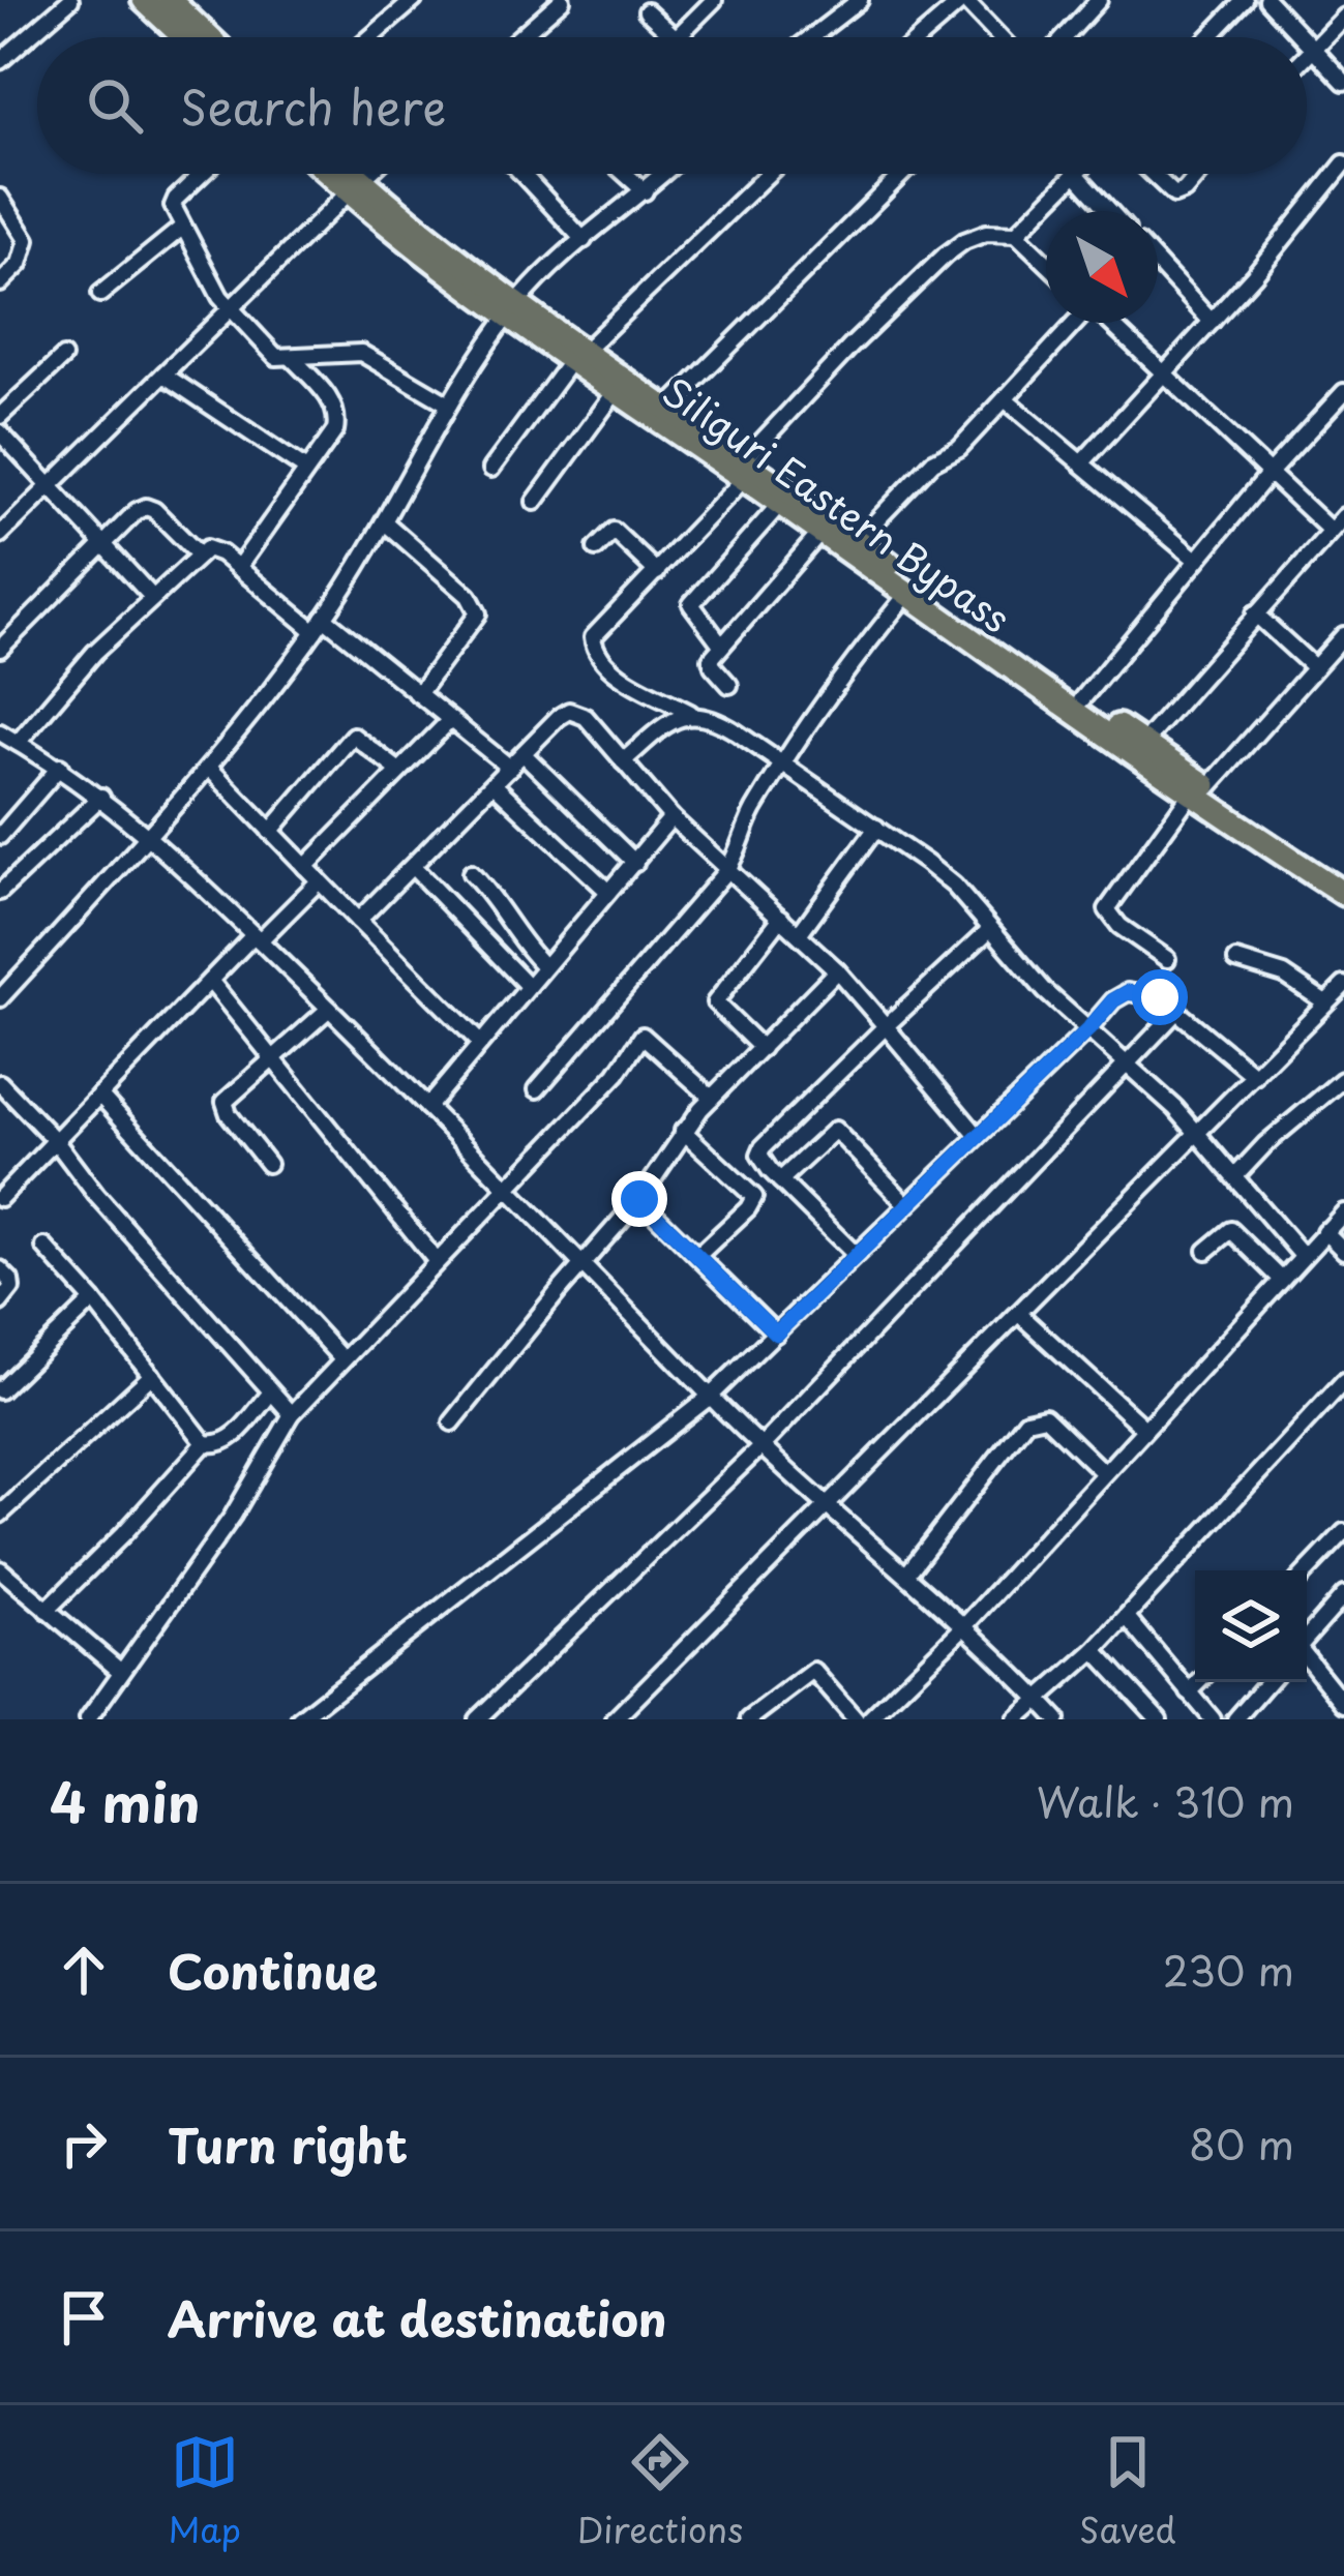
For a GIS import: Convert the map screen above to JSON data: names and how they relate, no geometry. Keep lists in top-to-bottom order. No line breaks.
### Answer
{"streets":{"main road":["Siliguri Eastern Bypass"]},"north":"bottom right","page":{"search":"Search here","heading":["4 min","Walk · 310 m"],"list":[["Continue","230 m"],["Turn right","80 m"],"Arrive at destination"],"nav":["Map","Directions","Saved"]}}
